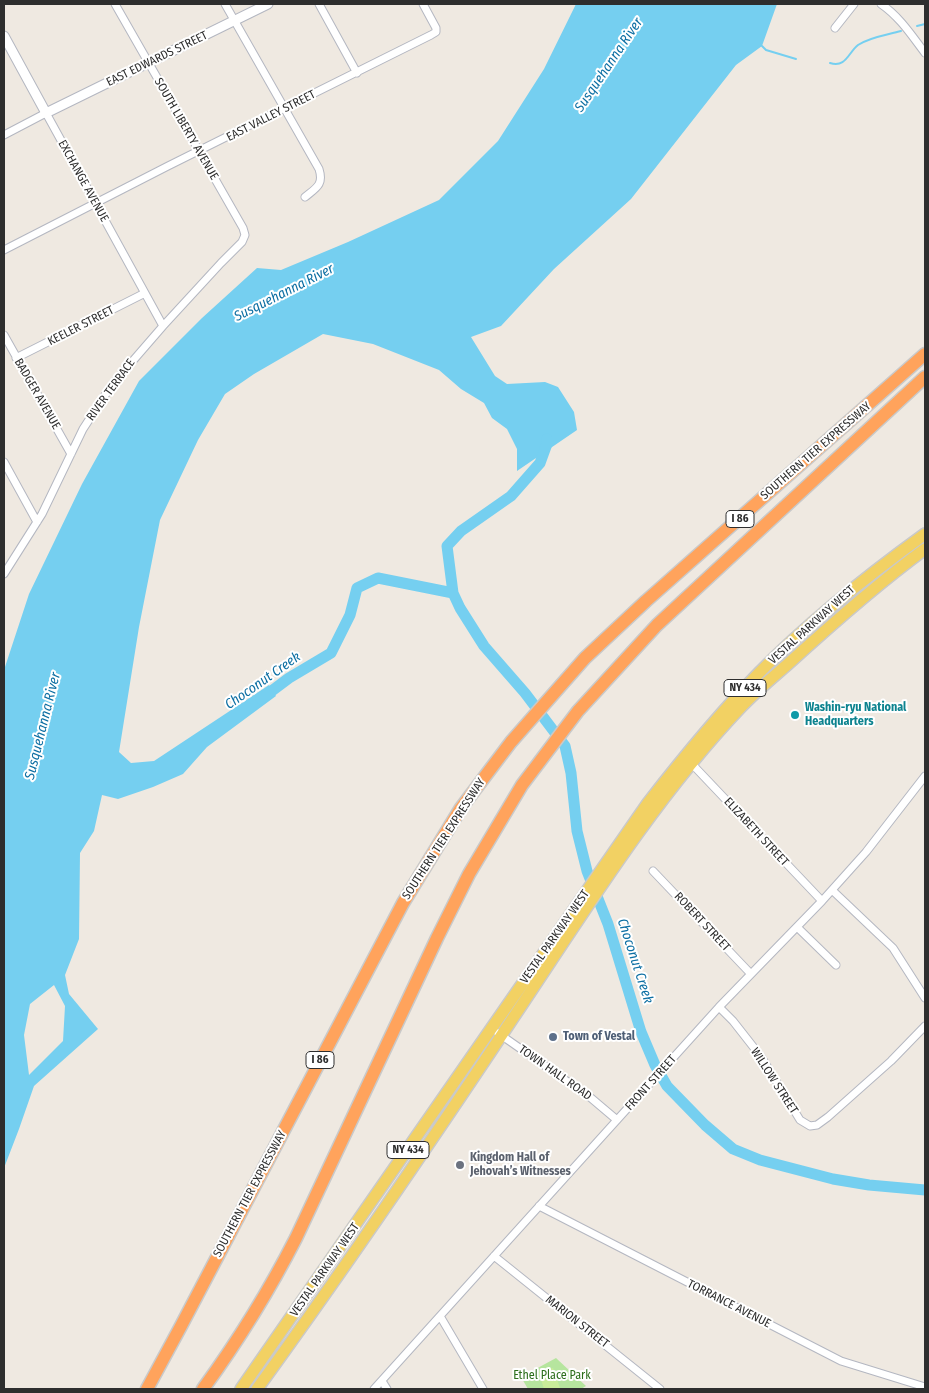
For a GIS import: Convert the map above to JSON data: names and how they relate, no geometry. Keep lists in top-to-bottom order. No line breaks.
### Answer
{"streets":{"highway":["SOUTHERN TIER EXPRESSWAY","I 86"],"main road":["VESTAL PARKWAY WEST","NY 434"],"street":["EAST EDWARDS STREET","EAST VALLEY STREET","SOUTH LIBERTY AVENUE","EXCHANGE AVENUE","KEELER STREET","RIVER TERRACE","BADGER AVENUE","ELIZABETH STREET","ROBERT STREET","TOWN HALL ROAD","WILLOW STREET","FRONT STREET","TORRANCE AVENUE","MARION STREET"]},"crossings":[["EAST EDWARDS STREET","SOUTH LIBERTY AVENUE"],["EAST EDWARDS STREET","EXCHANGE AVENUE"],["EAST VALLEY STREET","SOUTH LIBERTY AVENUE"],["EAST VALLEY STREET","EXCHANGE AVENUE"],["SOUTH LIBERTY AVENUE","RIVER TERRACE"],["EXCHANGE AVENUE","KEELER STREET"],["EXCHANGE AVENUE","RIVER TERRACE"],["KEELER STREET","BADGER AVENUE"],["RIVER TERRACE","BADGER AVENUE"],["VESTAL PARKWAY WEST","ELIZABETH STREET"],["VESTAL PARKWAY WEST","TOWN HALL ROAD"],["ELIZABETH STREET","FRONT STREET"],["ROBERT STREET","FRONT STREET"],["TOWN HALL ROAD","FRONT STREET"],["WILLOW STREET","FRONT STREET"],["FRONT STREET","TORRANCE AVENUE"],["FRONT STREET","MARION STREET"]],"water":["Susquehanna River","Choconut Creek"],"parks":["Ethel Place Park"],"places":["Washin-ryu National Headquarters","Town of Vestal","Kingdom Hall of Jehovah’s Witnesses"]}
